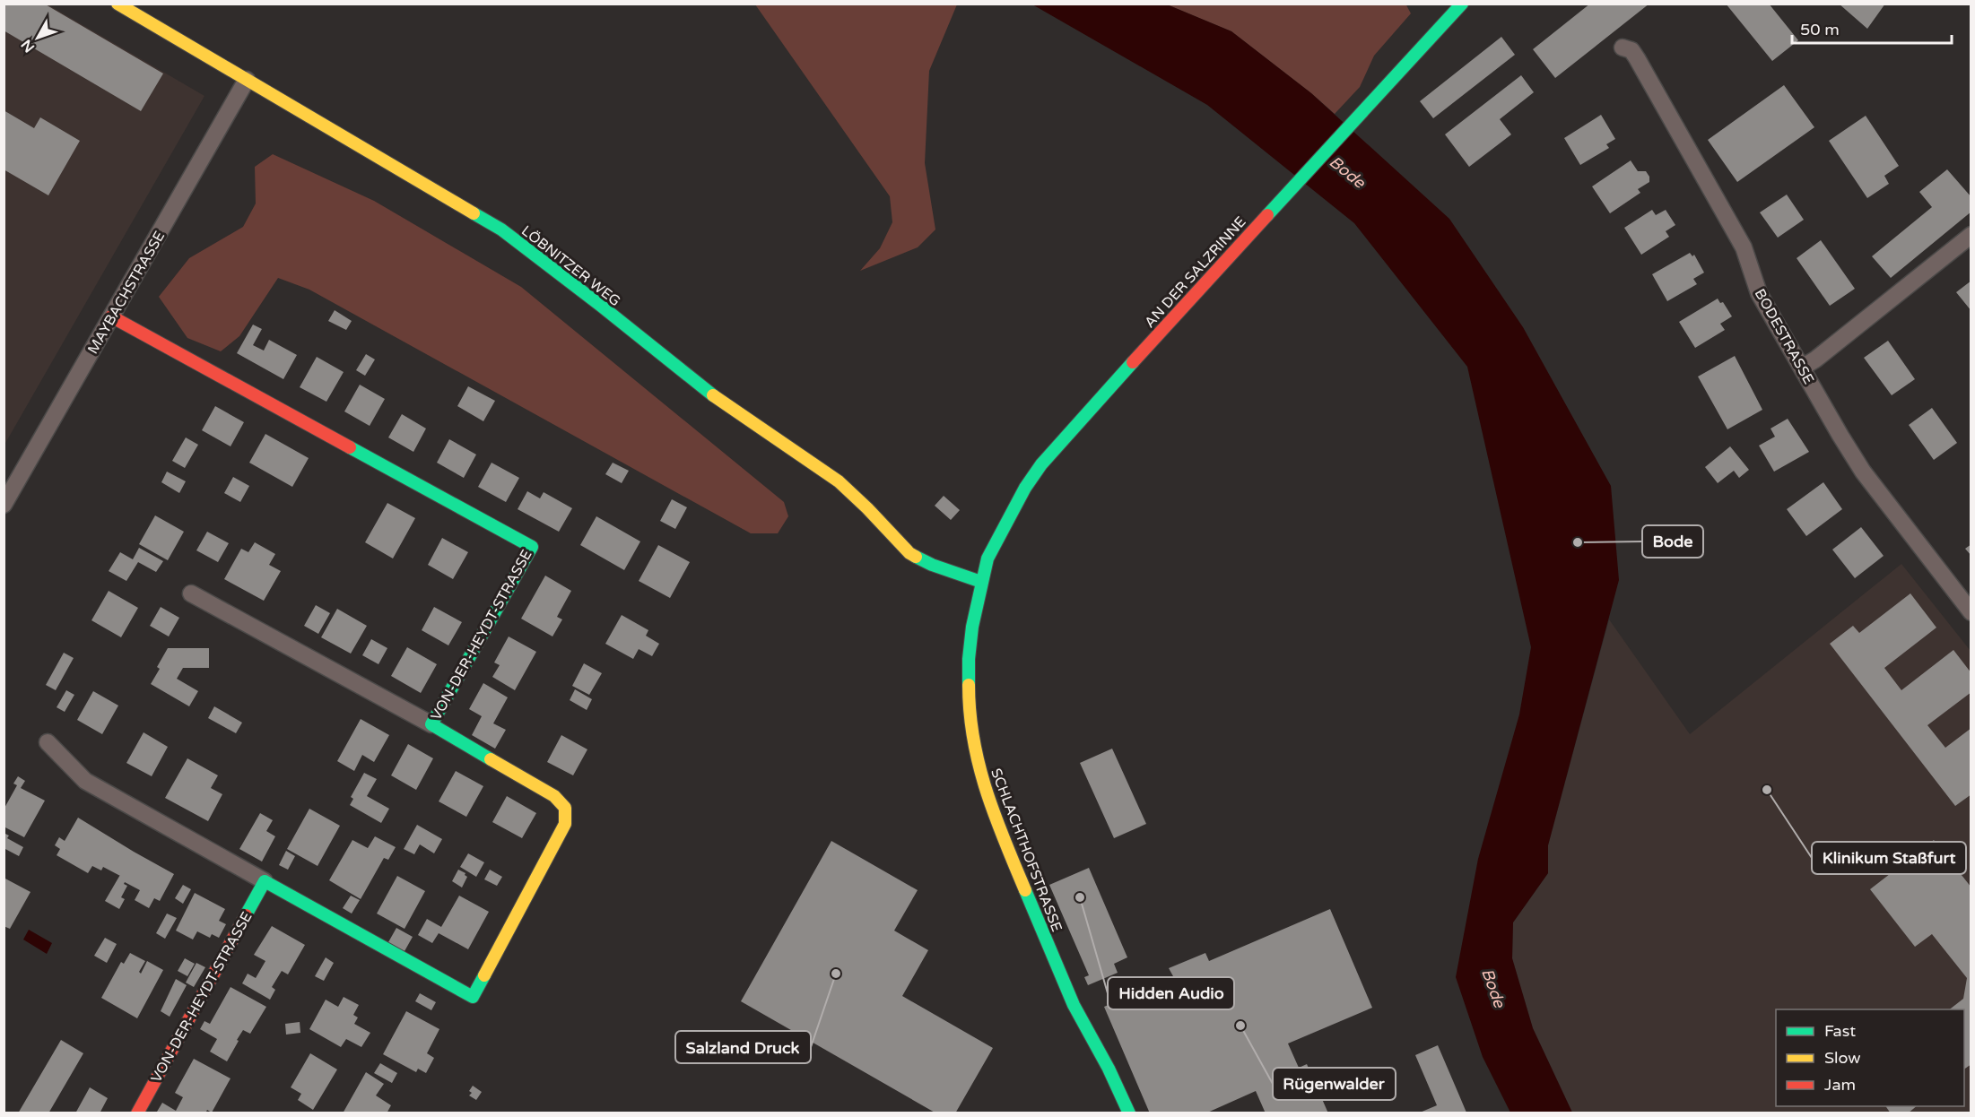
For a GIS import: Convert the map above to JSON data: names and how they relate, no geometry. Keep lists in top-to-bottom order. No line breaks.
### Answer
{"streets":{"street":["LÖBNITZER WEG","AN DER SALZRINNE","MAYBACHSTRASSE","BODESTRASSE","VON-DER-HEYDT-STRASSE","SCHLACHTHOFSTRASSE"]},"crossings":[["LÖBNITZER WEG","AN DER SALZRINNE"],["LÖBNITZER WEG","MAYBACHSTRASSE"],["LÖBNITZER WEG","SCHLACHTHOFSTRASSE"],["AN DER SALZRINNE","SCHLACHTHOFSTRASSE"],["MAYBACHSTRASSE","VON-DER-HEYDT-STRASSE"]],"water":["Bode"],"places":["Bode","Klinikum Staßfurt","Hidden Audio","Salzland Druck","Rügenwalder"],"legend":["Fast","Slow","Jam"],"scale_bar":"50 m","north":"bottom left"}
